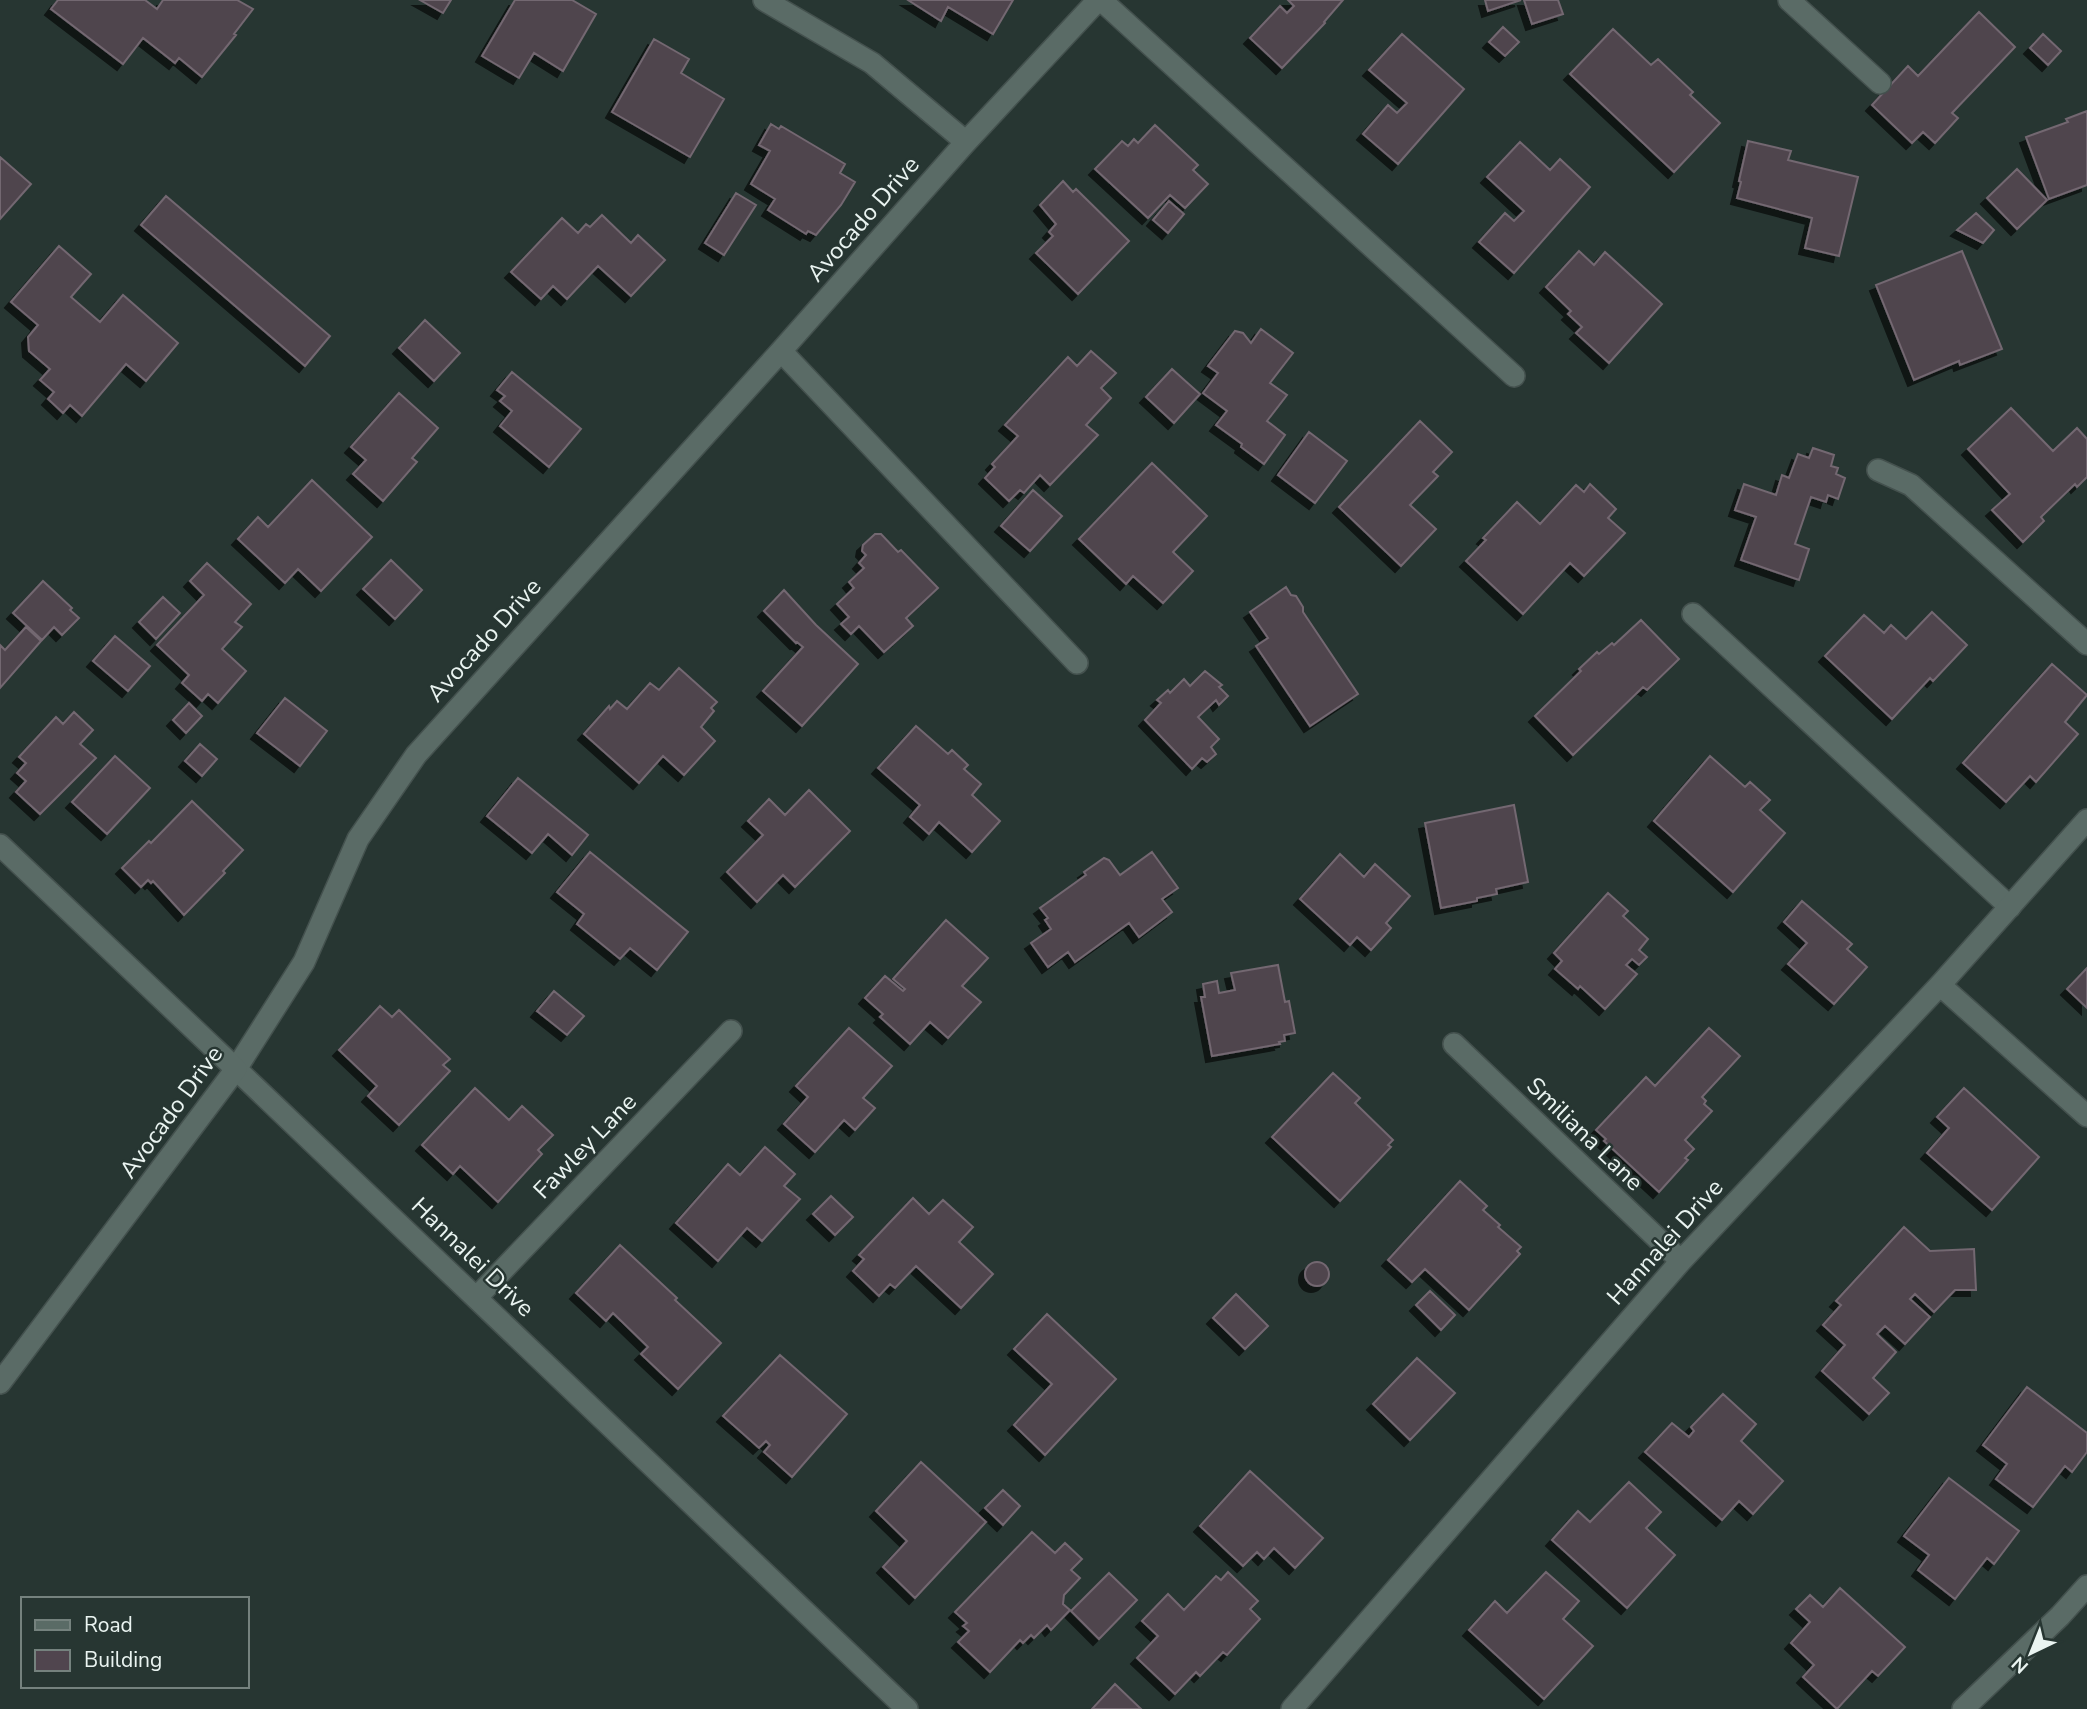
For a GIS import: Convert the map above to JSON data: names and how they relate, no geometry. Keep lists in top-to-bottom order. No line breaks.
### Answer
{"streets":{"street":["Avocado Drive","Smiliana Lane","Fawley Lane","Hannalei Drive"]},"crossings":[["Avocado Drive","Hannalei Drive"],["Smiliana Lane","Hannalei Drive"],["Fawley Lane","Hannalei Drive"]],"legend":["Road","Building"],"north":"bottom left"}
